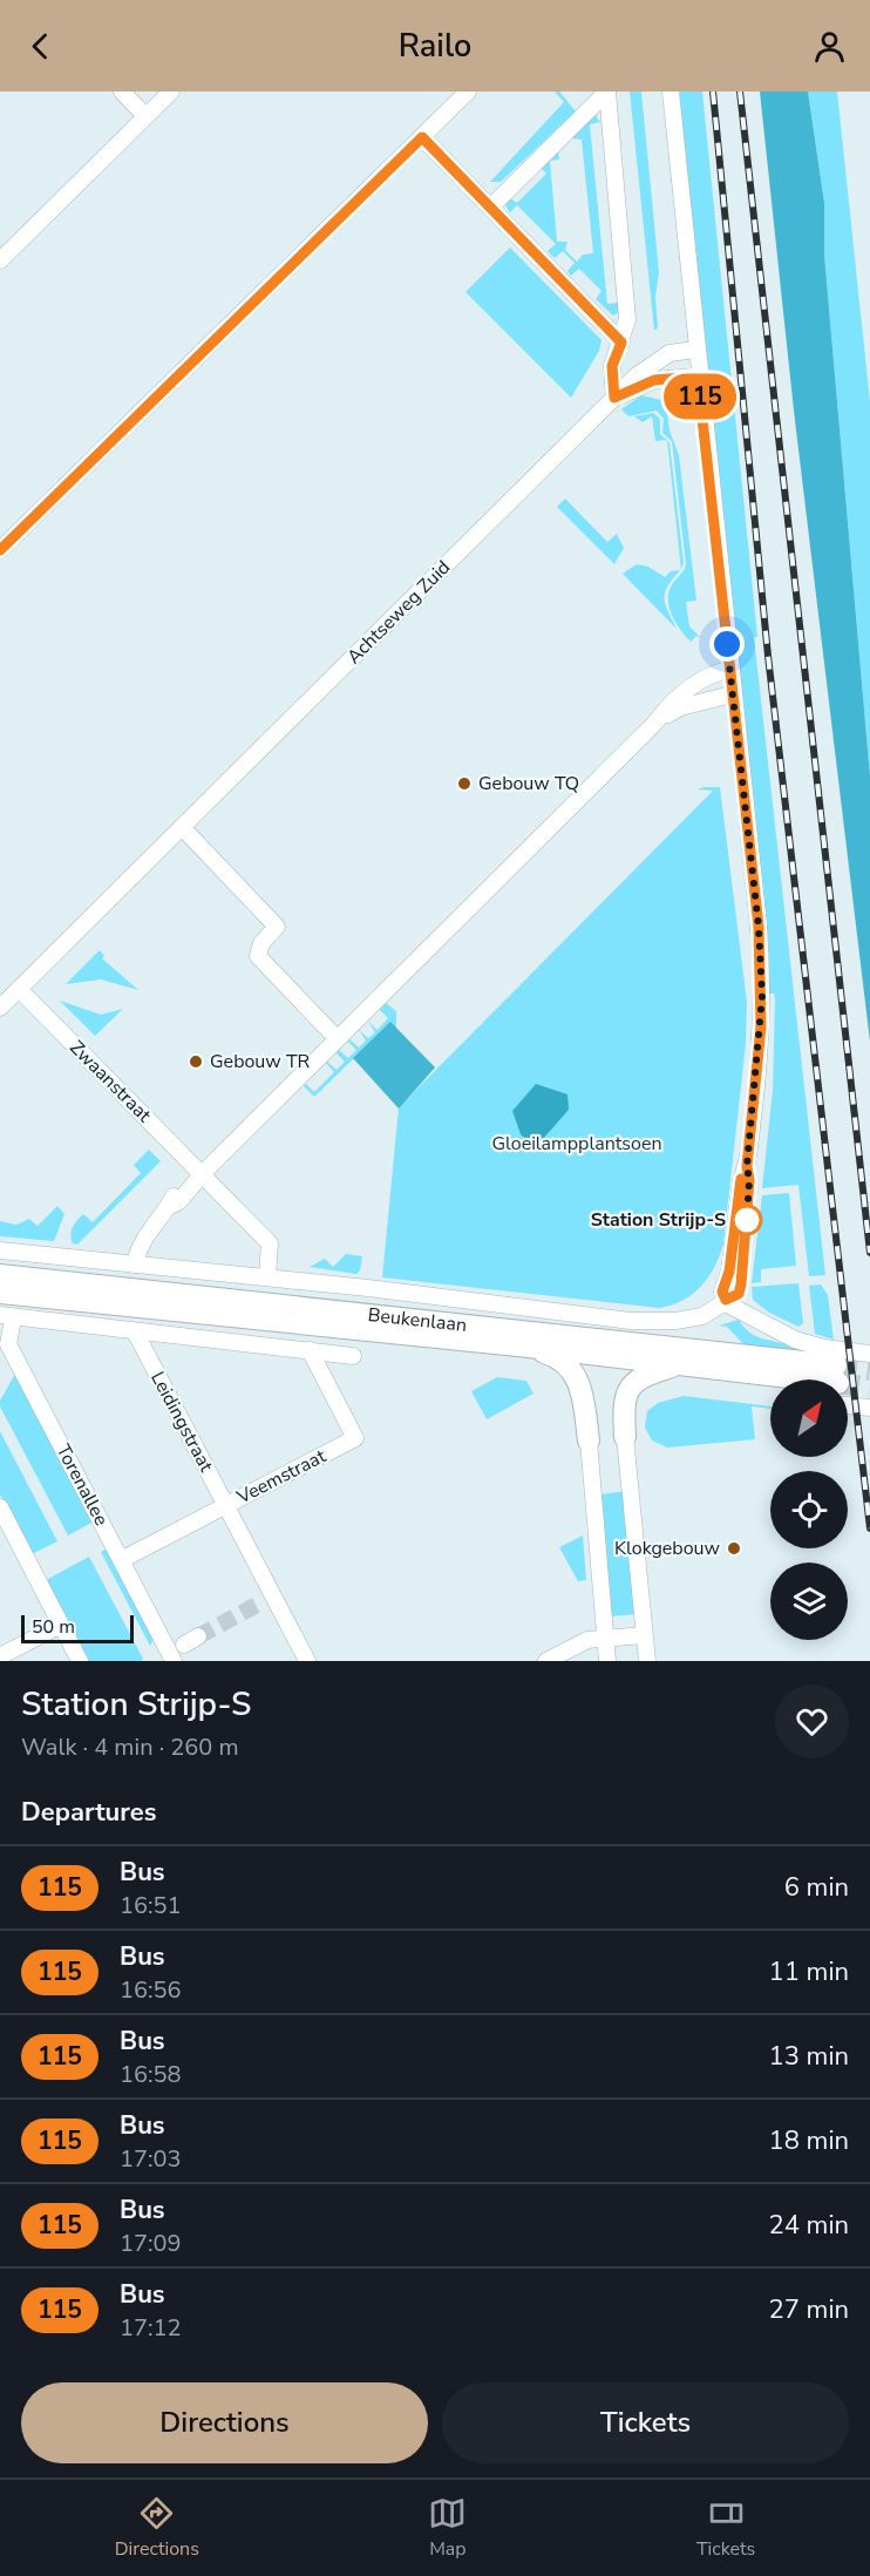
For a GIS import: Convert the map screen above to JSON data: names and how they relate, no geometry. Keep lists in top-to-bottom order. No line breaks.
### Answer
{"streets":{"main road":["Beukenlaan"],"street":["Achtseweg Zuid","Zwaanstraat","Leidingstraat","Veemstraat","Torenallee"]},"crossings":[["Achtseweg Zuid","Zwaanstraat"],["Leidingstraat","Veemstraat"],["Veemstraat","Torenallee"]],"parks":["Gloeilampplantsoen"],"places":["Gebouw TQ","Gebouw TR","Station Strijp-S","Klokgebouw"],"lines":["bus line 115"],"scale_bar":"50 m","north":"top right","page":{"header":"Railo","on_map":"115","scale":"50 m","heading":[["Station Strijp-S","Walk · 4 min · 260 m"],"Departures"],"list":[{"mark":"115","name":"Bus","note":"16:51","value":"6 min"},{"mark":"115","name":"Bus","note":"16:56","value":"11 min"},{"mark":"115","name":"Bus","note":"16:58","value":"13 min"},{"mark":"115","name":"Bus","note":"17:03","value":"18 min"},{"mark":"115","name":"Bus","note":"17:09","value":"24 min"},{"mark":"115","name":"Bus","note":"17:12","value":"27 min"}],"buttons":["Directions","Tickets"],"tabs":["Directions","Map","Tickets"]}}
